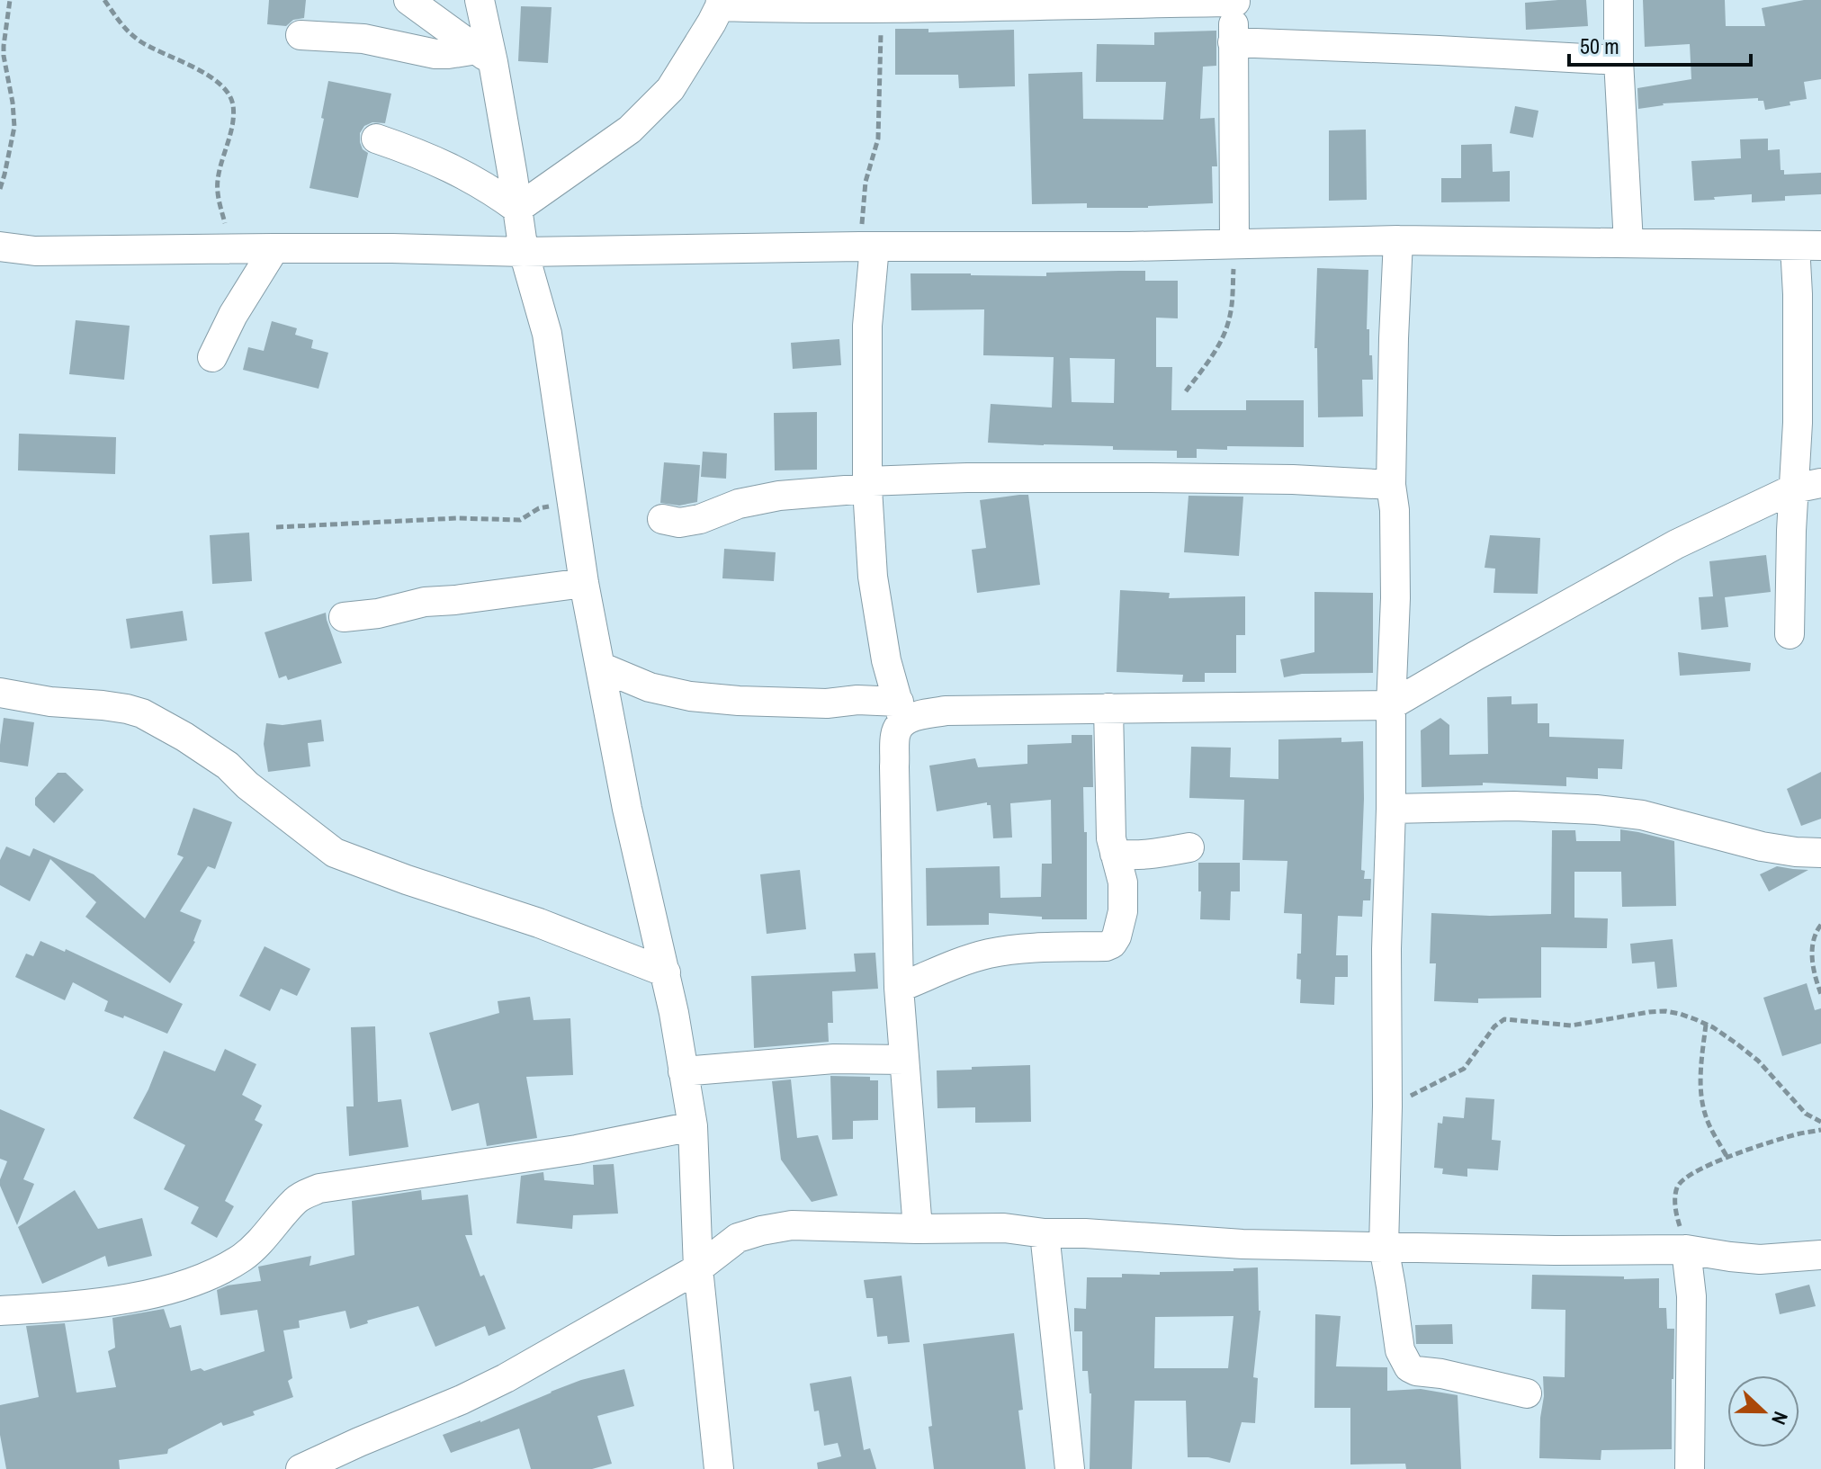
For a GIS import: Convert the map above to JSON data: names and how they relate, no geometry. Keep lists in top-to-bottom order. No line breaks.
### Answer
{"scale_bar":"50 m","north":"right"}
